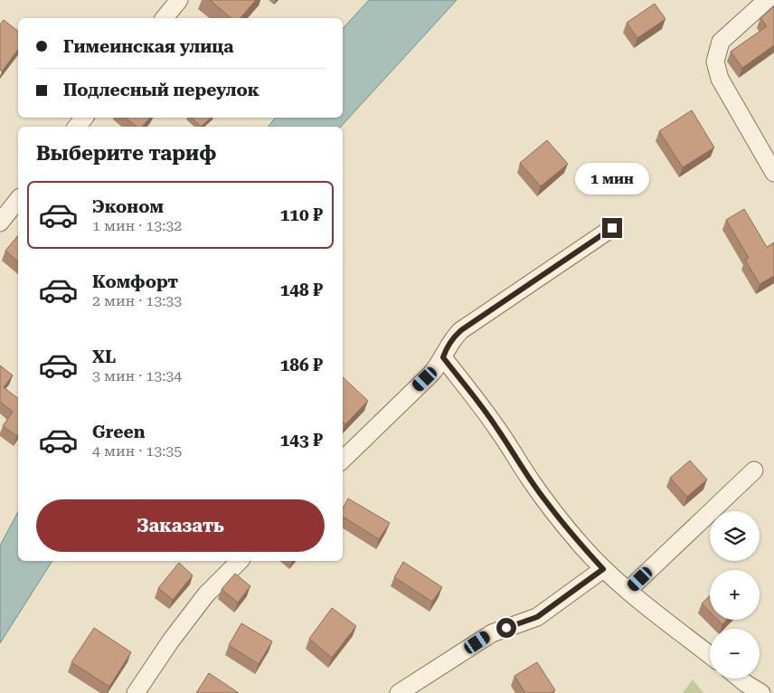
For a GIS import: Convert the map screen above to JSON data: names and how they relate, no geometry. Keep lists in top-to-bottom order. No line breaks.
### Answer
{"page":{"banner":["Гимеинская улица","Подлесный переулок"],"heading":"Выберите тариф","bubble":"1 мин","list":[{"name":"Эконом","note":"1 мин · 13:32","value":"110 ₽"},{"name":"Комфорт","note":"2 мин · 13:33","value":"148 ₽"},{"name":"XL","note":"3 мин · 13:34","value":"186 ₽"},{"name":"Green","note":"4 мин · 13:35","value":"143 ₽"}],"buttons":"Заказать","map_buttons":["+","−"]}}
